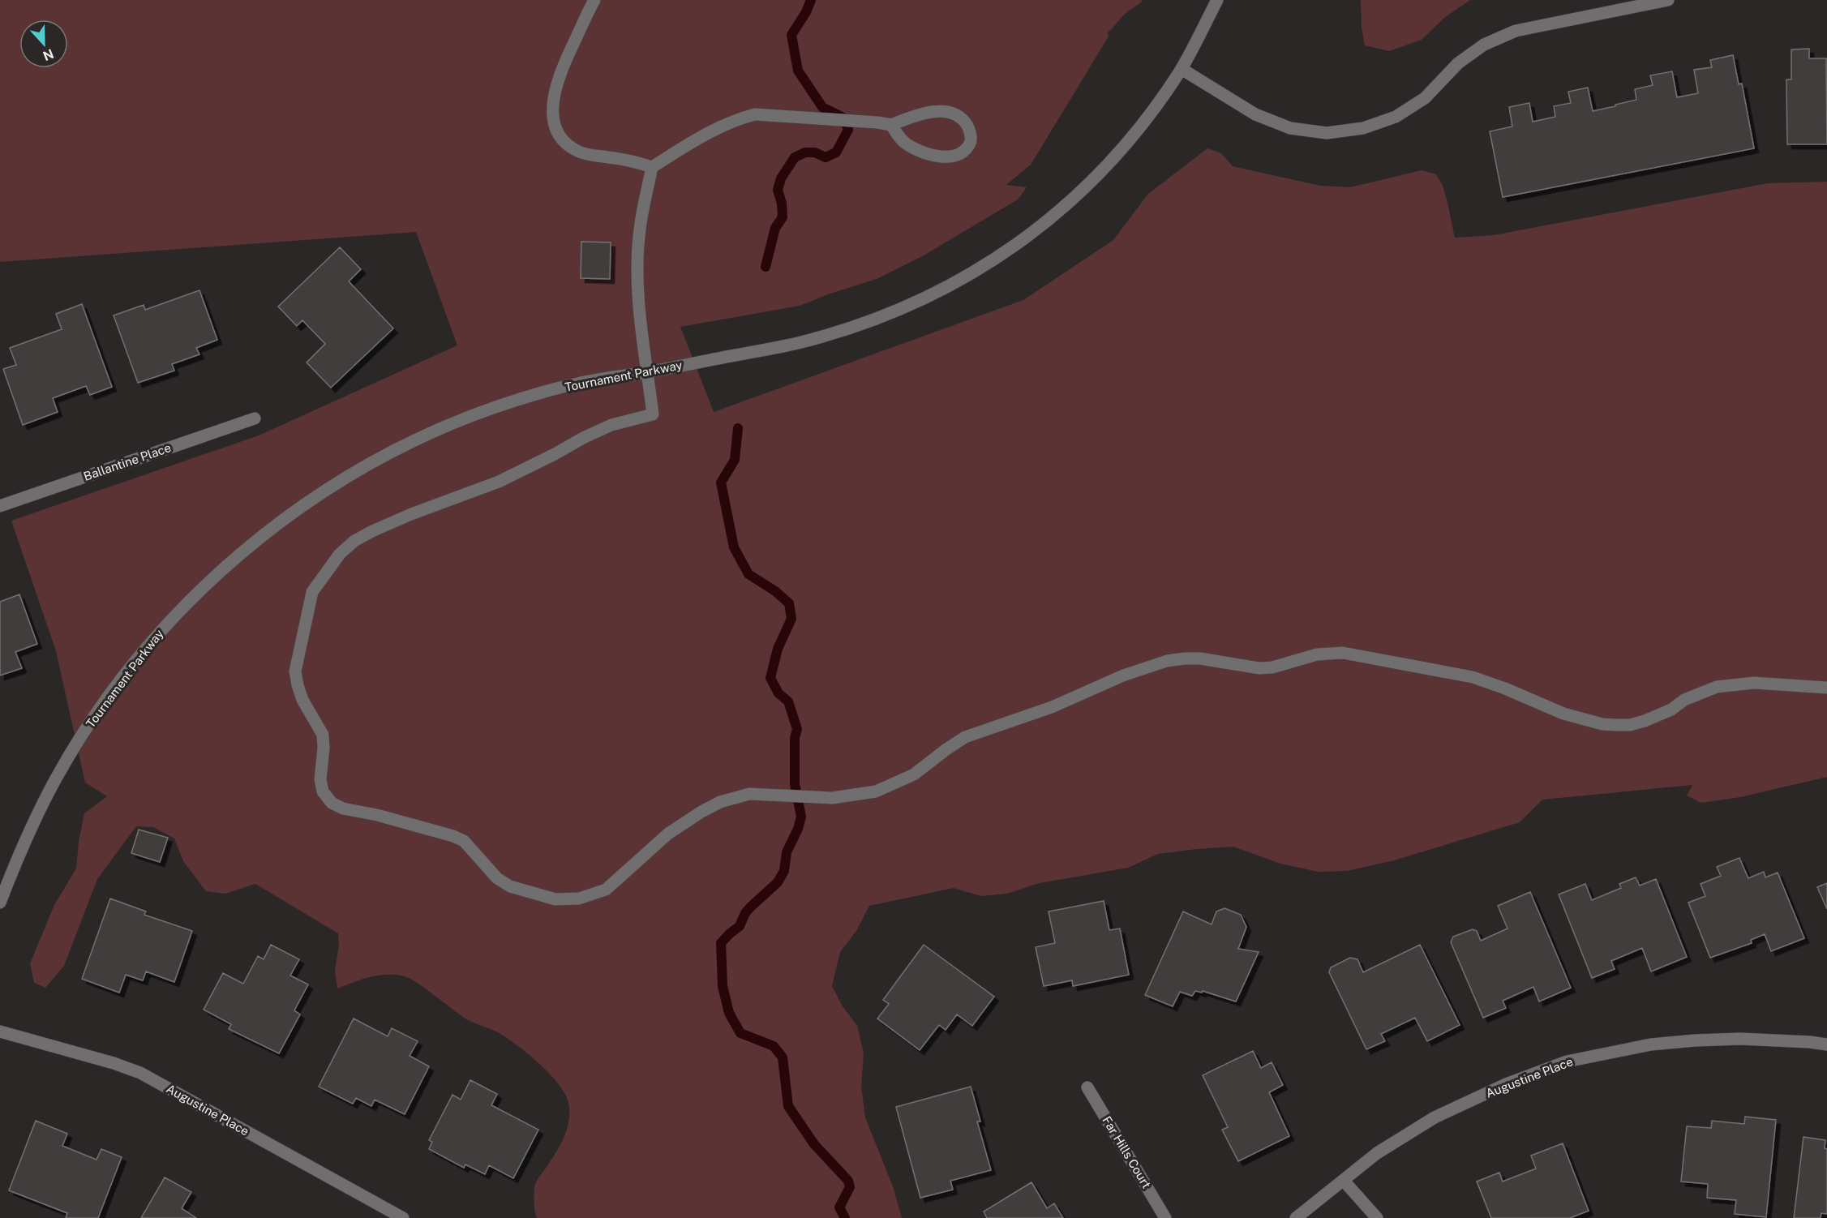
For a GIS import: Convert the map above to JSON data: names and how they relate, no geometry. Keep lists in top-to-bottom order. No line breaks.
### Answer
{"streets":{"street":["Tournament Parkway","Ballantine Place","Augustine Place","Far Hills Court"]},"north":"bottom"}
